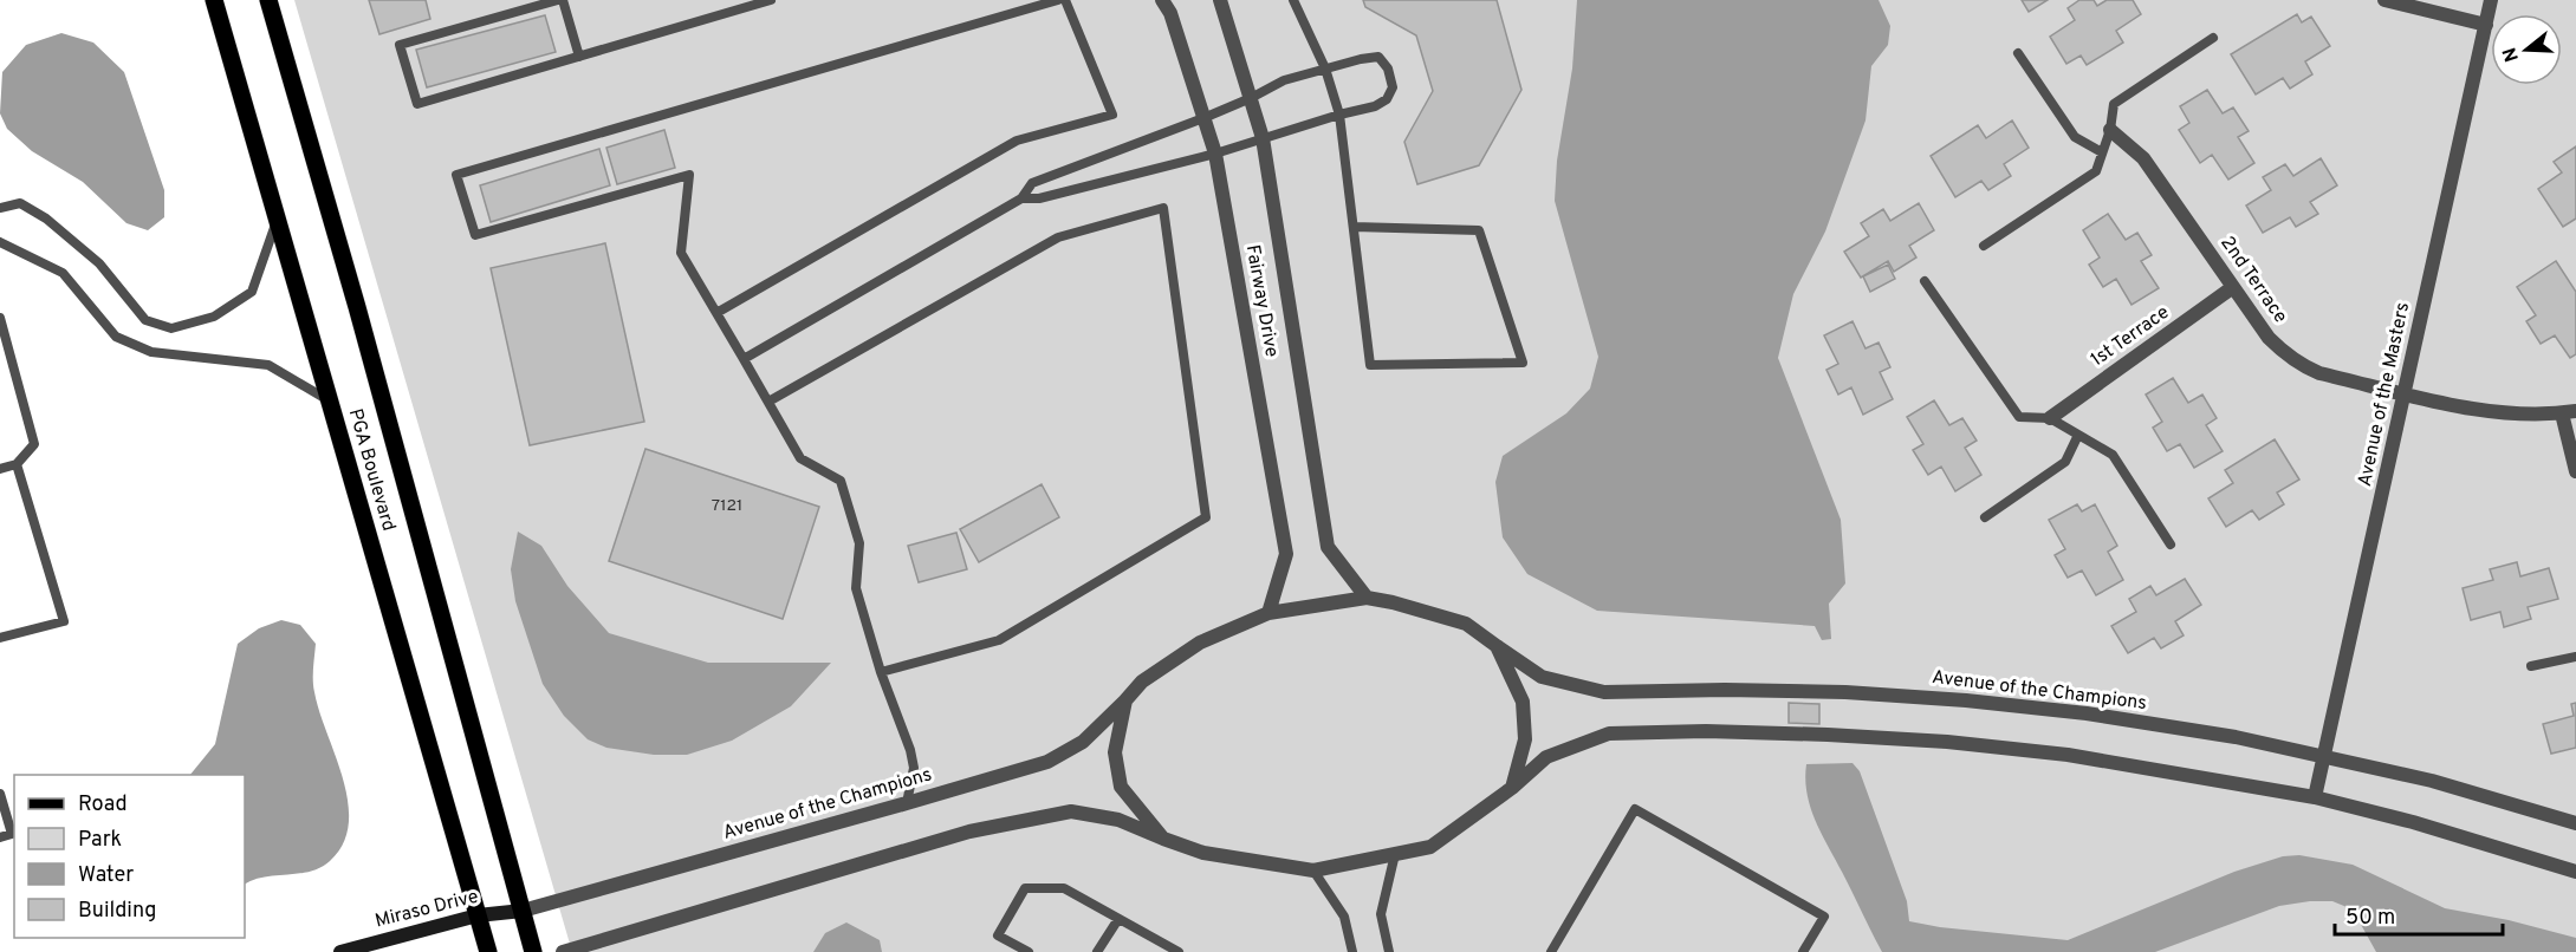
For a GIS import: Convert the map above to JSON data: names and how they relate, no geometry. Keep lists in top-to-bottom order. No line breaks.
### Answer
{"streets":{"main road":["PGA Boulevard"],"street":["2nd Terrace","Fairway Drive","1st Terrace","Avenue of the Masters","Avenue of the Champions","Miraso Drive"]},"crossings":[["2nd Terrace","1st Terrace"],["2nd Terrace","Avenue of the Masters"],["Fairway Drive","Avenue of the Champions"],["Avenue of the Masters","Avenue of the Champions"],["PGA Boulevard","Avenue of the Champions"],["PGA Boulevard","Miraso Drive"],["Avenue of the Champions","Miraso Drive"]],"house_numbers":["7121"],"legend":["Road","Park","Water","Building"],"scale_bar":"50 m","north":"left"}
